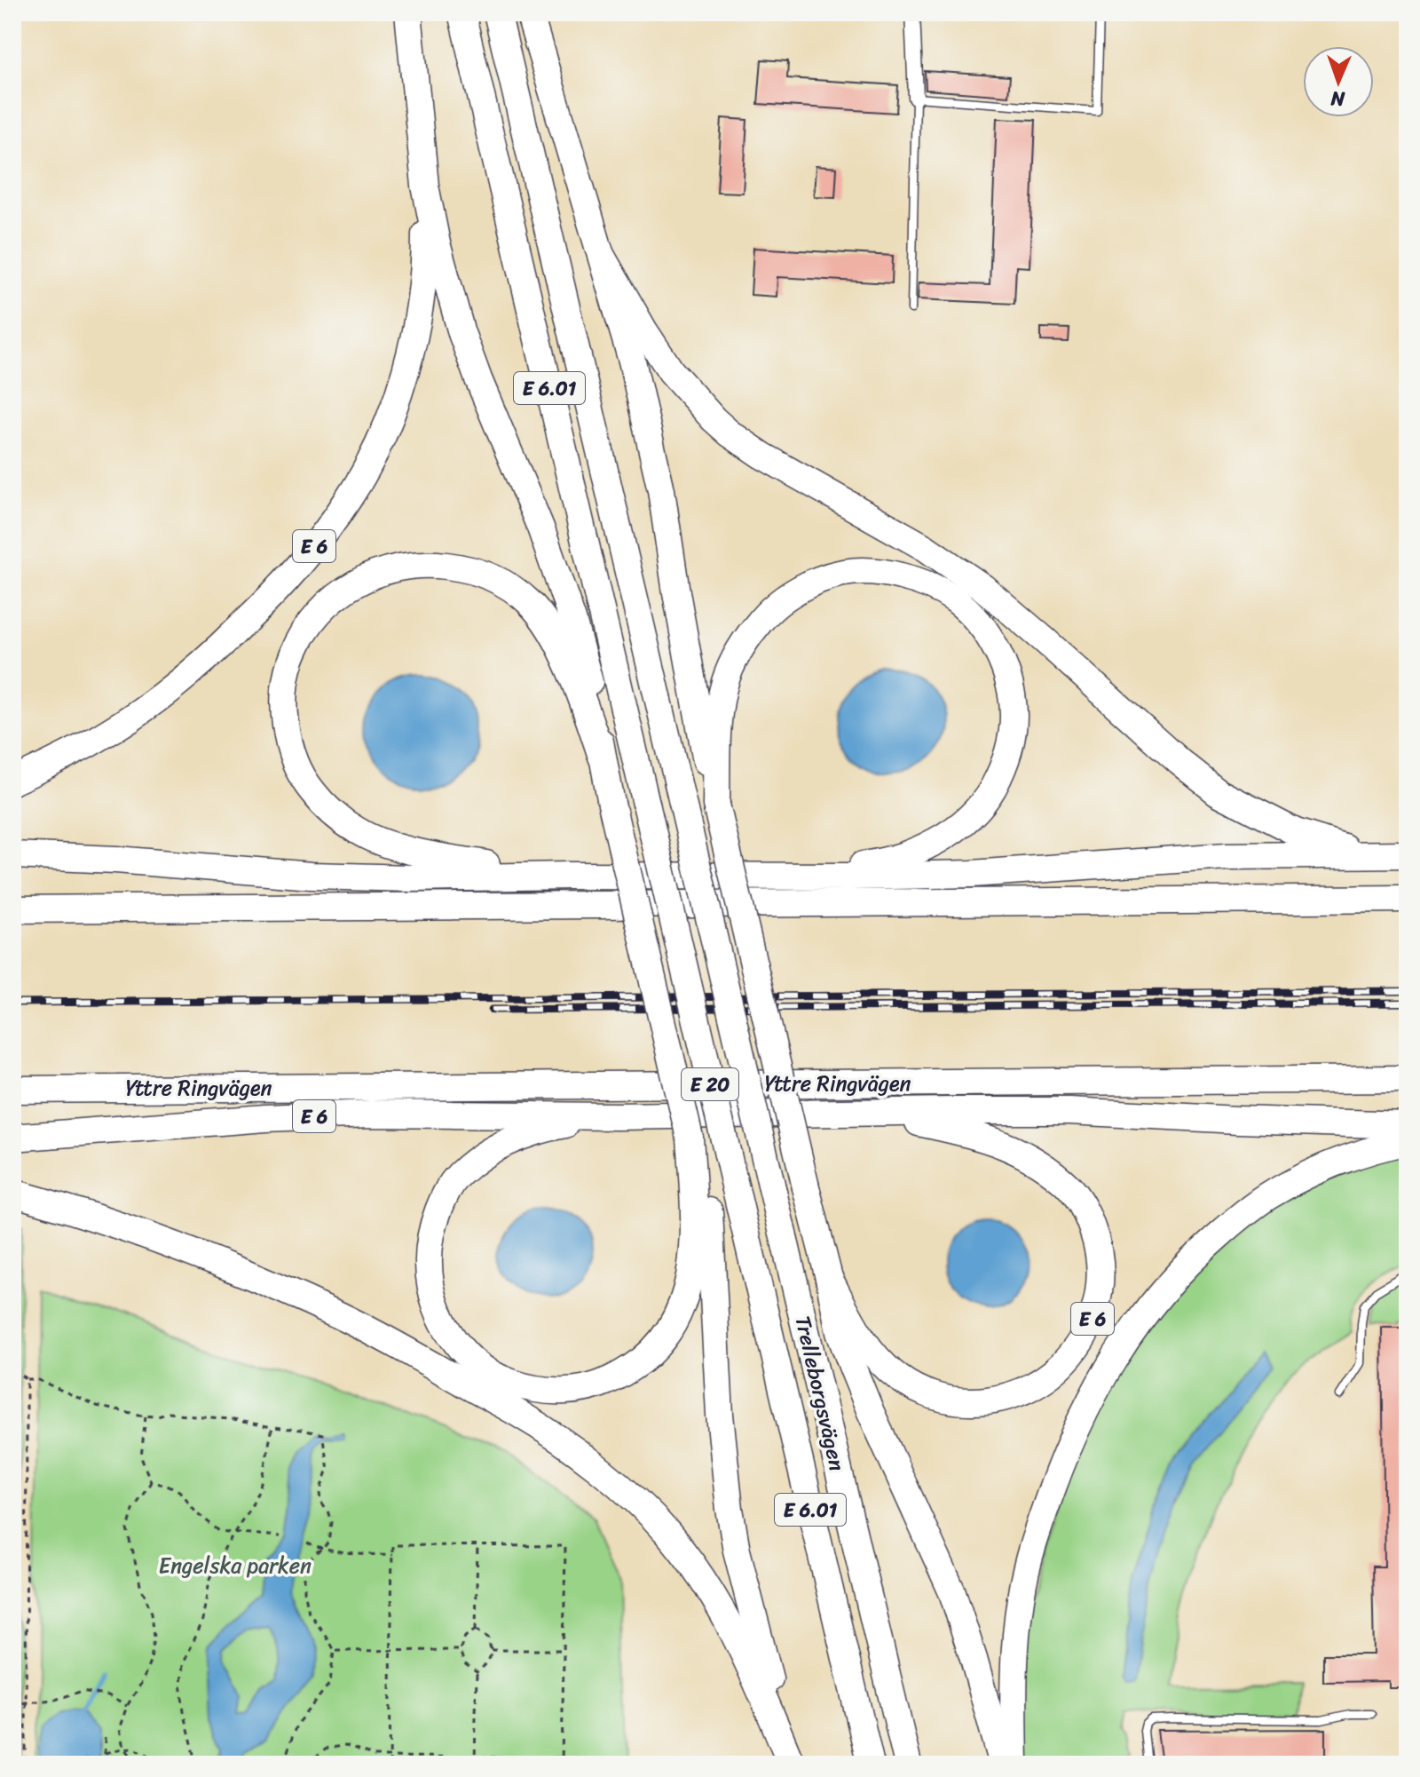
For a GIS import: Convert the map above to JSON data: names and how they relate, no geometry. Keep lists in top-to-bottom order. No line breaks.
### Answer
{"streets":{"highway":["E 6.01","E 6","Yttre Ringvägen","E 20","Trelleborgsvägen"]},"parks":["Engelska parken"],"north":"bottom"}
